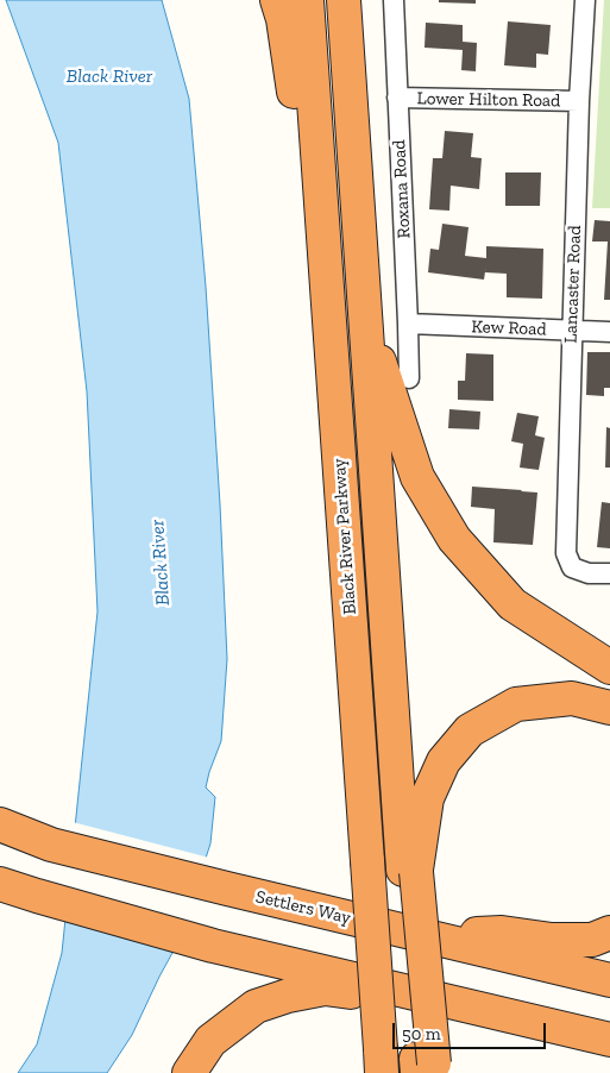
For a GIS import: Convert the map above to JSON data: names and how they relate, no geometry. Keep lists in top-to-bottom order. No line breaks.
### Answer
{"streets":{"highway":["Black River Parkway","Settlers Way"],"street":["Lower Hilton Road","Roxana Road","Lancaster Road","Kew Road"]},"crossings":[["Lower Hilton Road","Roxana Road"],["Lower Hilton Road","Lancaster Road"],["Roxana Road","Kew Road"],["Lancaster Road","Kew Road"]],"water":["Black River"],"scale_bar":"50 m"}
